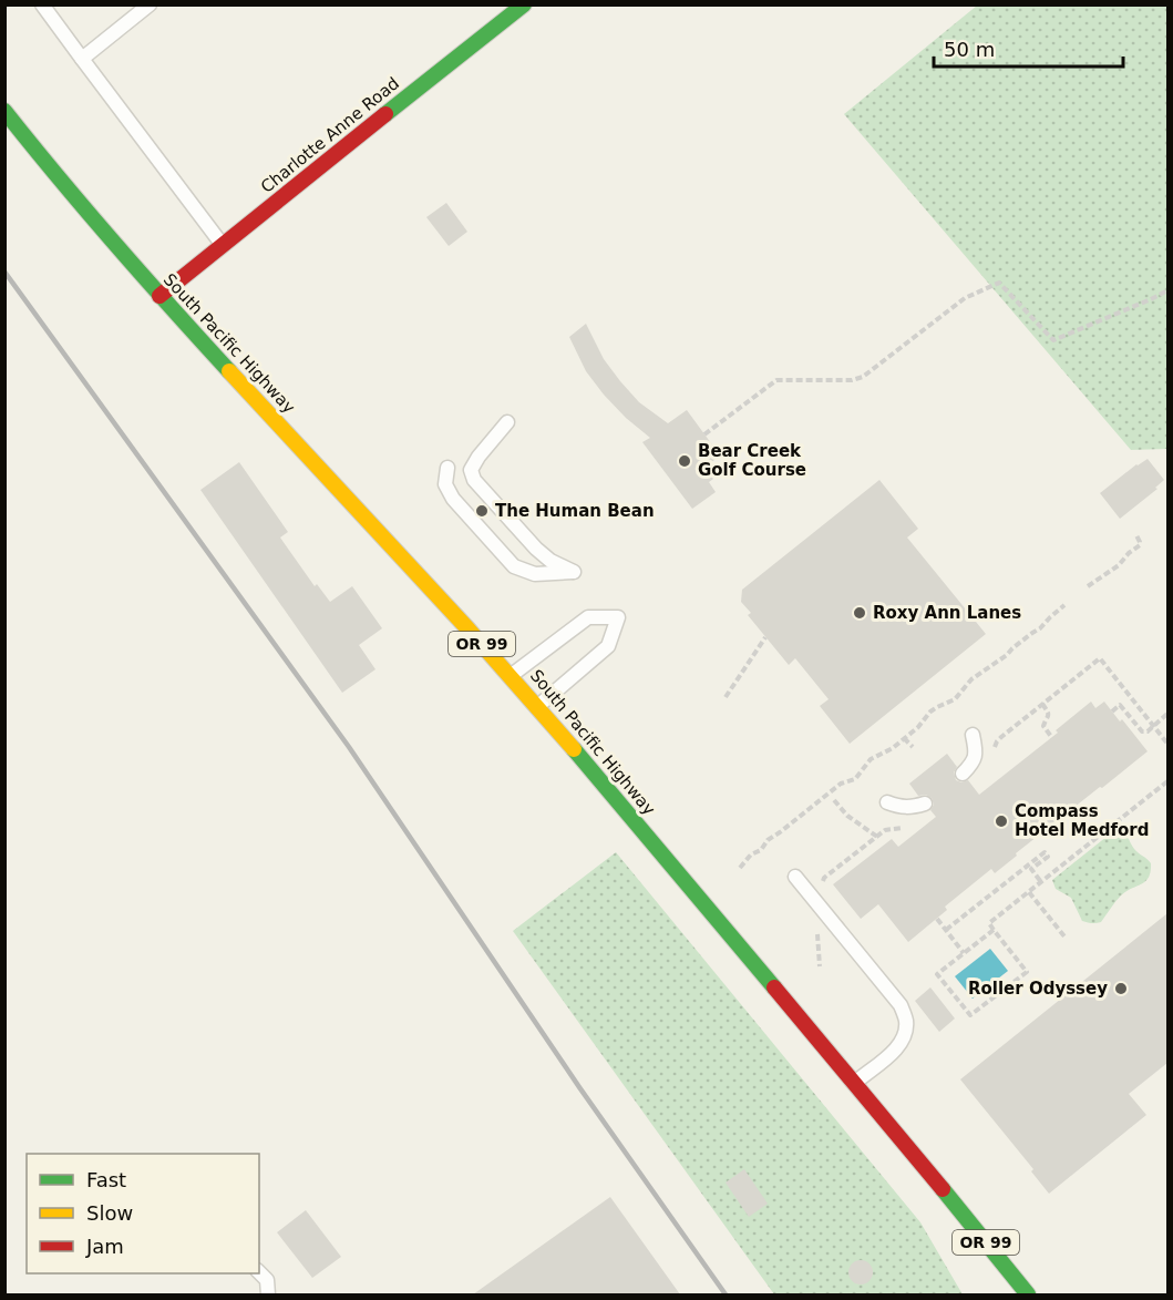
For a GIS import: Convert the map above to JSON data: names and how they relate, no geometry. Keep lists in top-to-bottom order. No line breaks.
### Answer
{"streets":{"main road":["Charlotte Anne Road","South Pacific Highway","OR 99"]},"crossings":[["Charlotte Anne Road","South Pacific Highway"]],"places":["Bear Creek Golf Course","The Human Bean","Roxy Ann Lanes","Compass Hotel Medford","Roller Odyssey"],"legend":["Fast","Slow","Jam"],"scale_bar":"50 m"}
